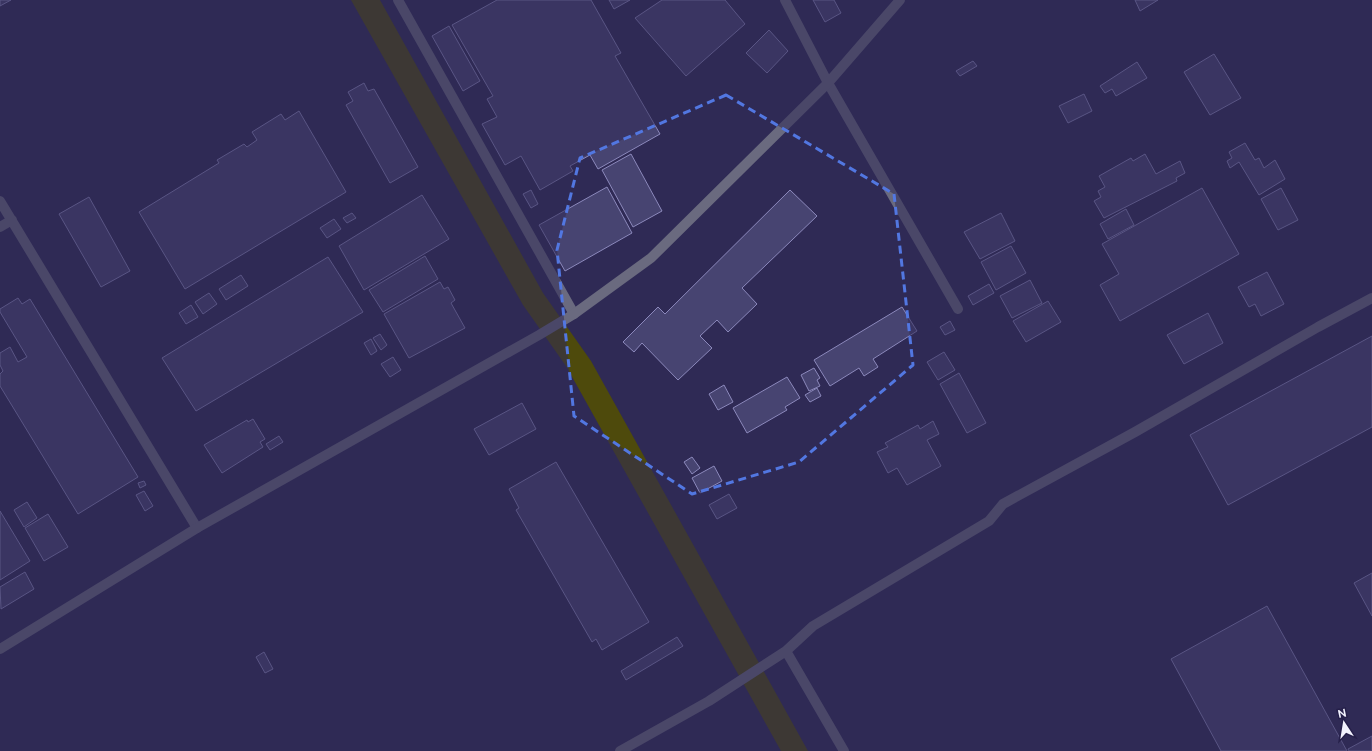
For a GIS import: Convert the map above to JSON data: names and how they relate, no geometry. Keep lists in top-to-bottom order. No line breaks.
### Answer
{"north":"top"}
